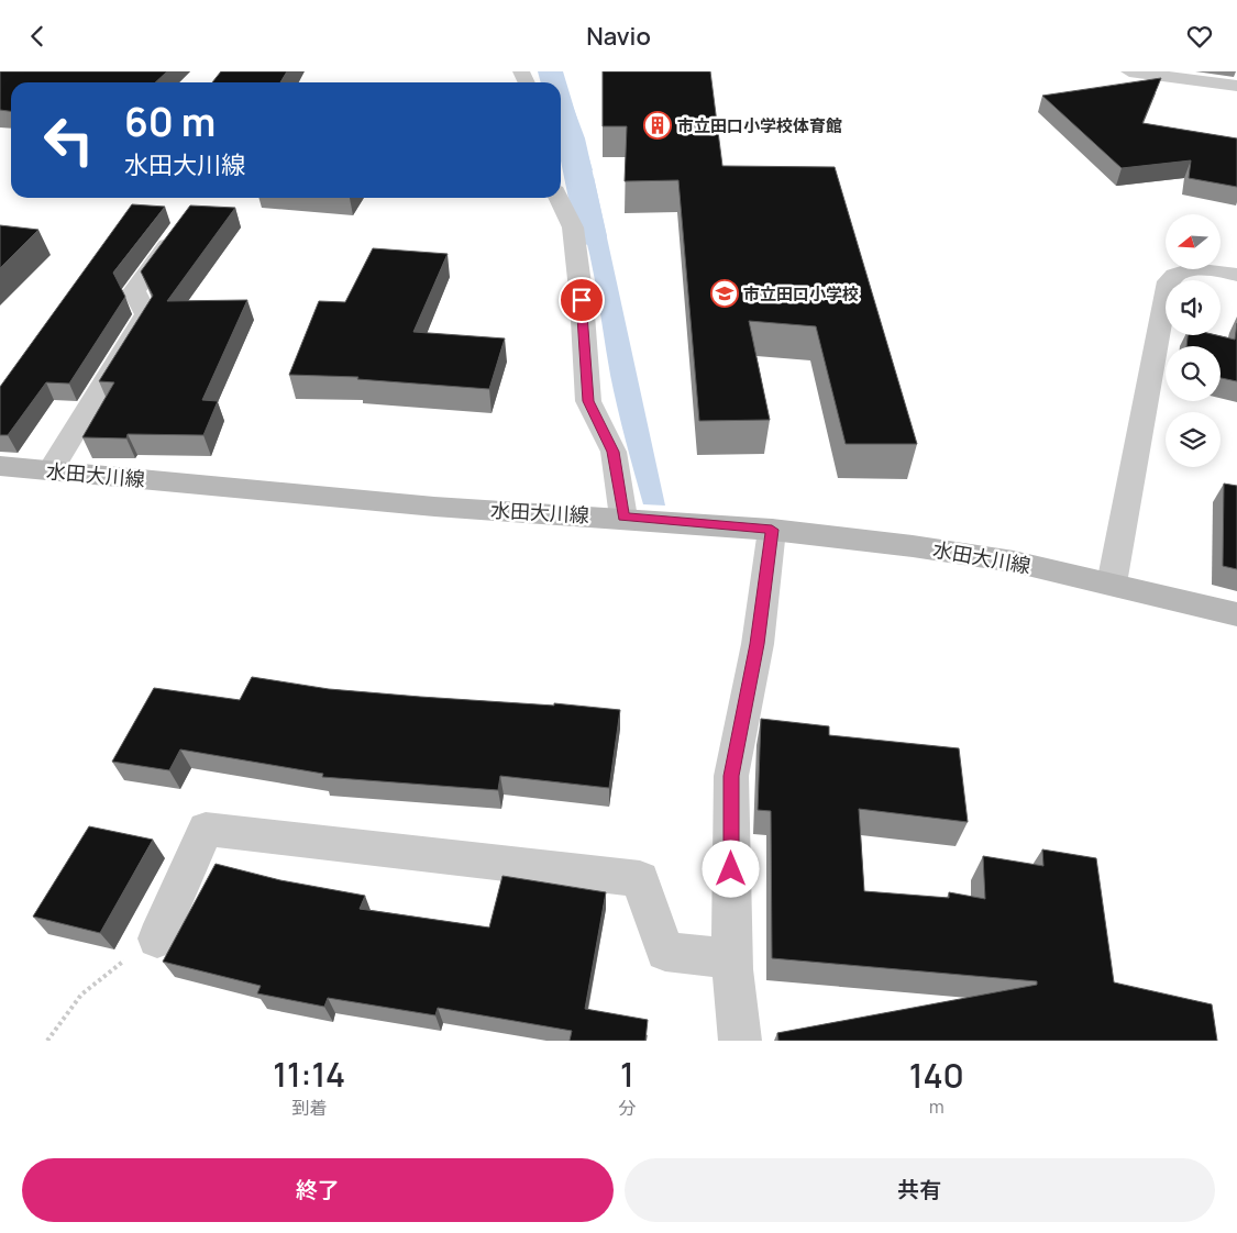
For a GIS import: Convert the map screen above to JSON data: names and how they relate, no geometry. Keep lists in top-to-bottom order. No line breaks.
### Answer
{"streets":{"main road":["水田大川線"]},"places":{"building":["市立田口小学校体育館"],"school or university":["市立田口小学校"]},"north":"left","page":{"header":"Navio","turn":["60 m","水田大川線"],"eta":["11:14","到着","1","分","140","m"],"buttons":["終了","共有"]}}
